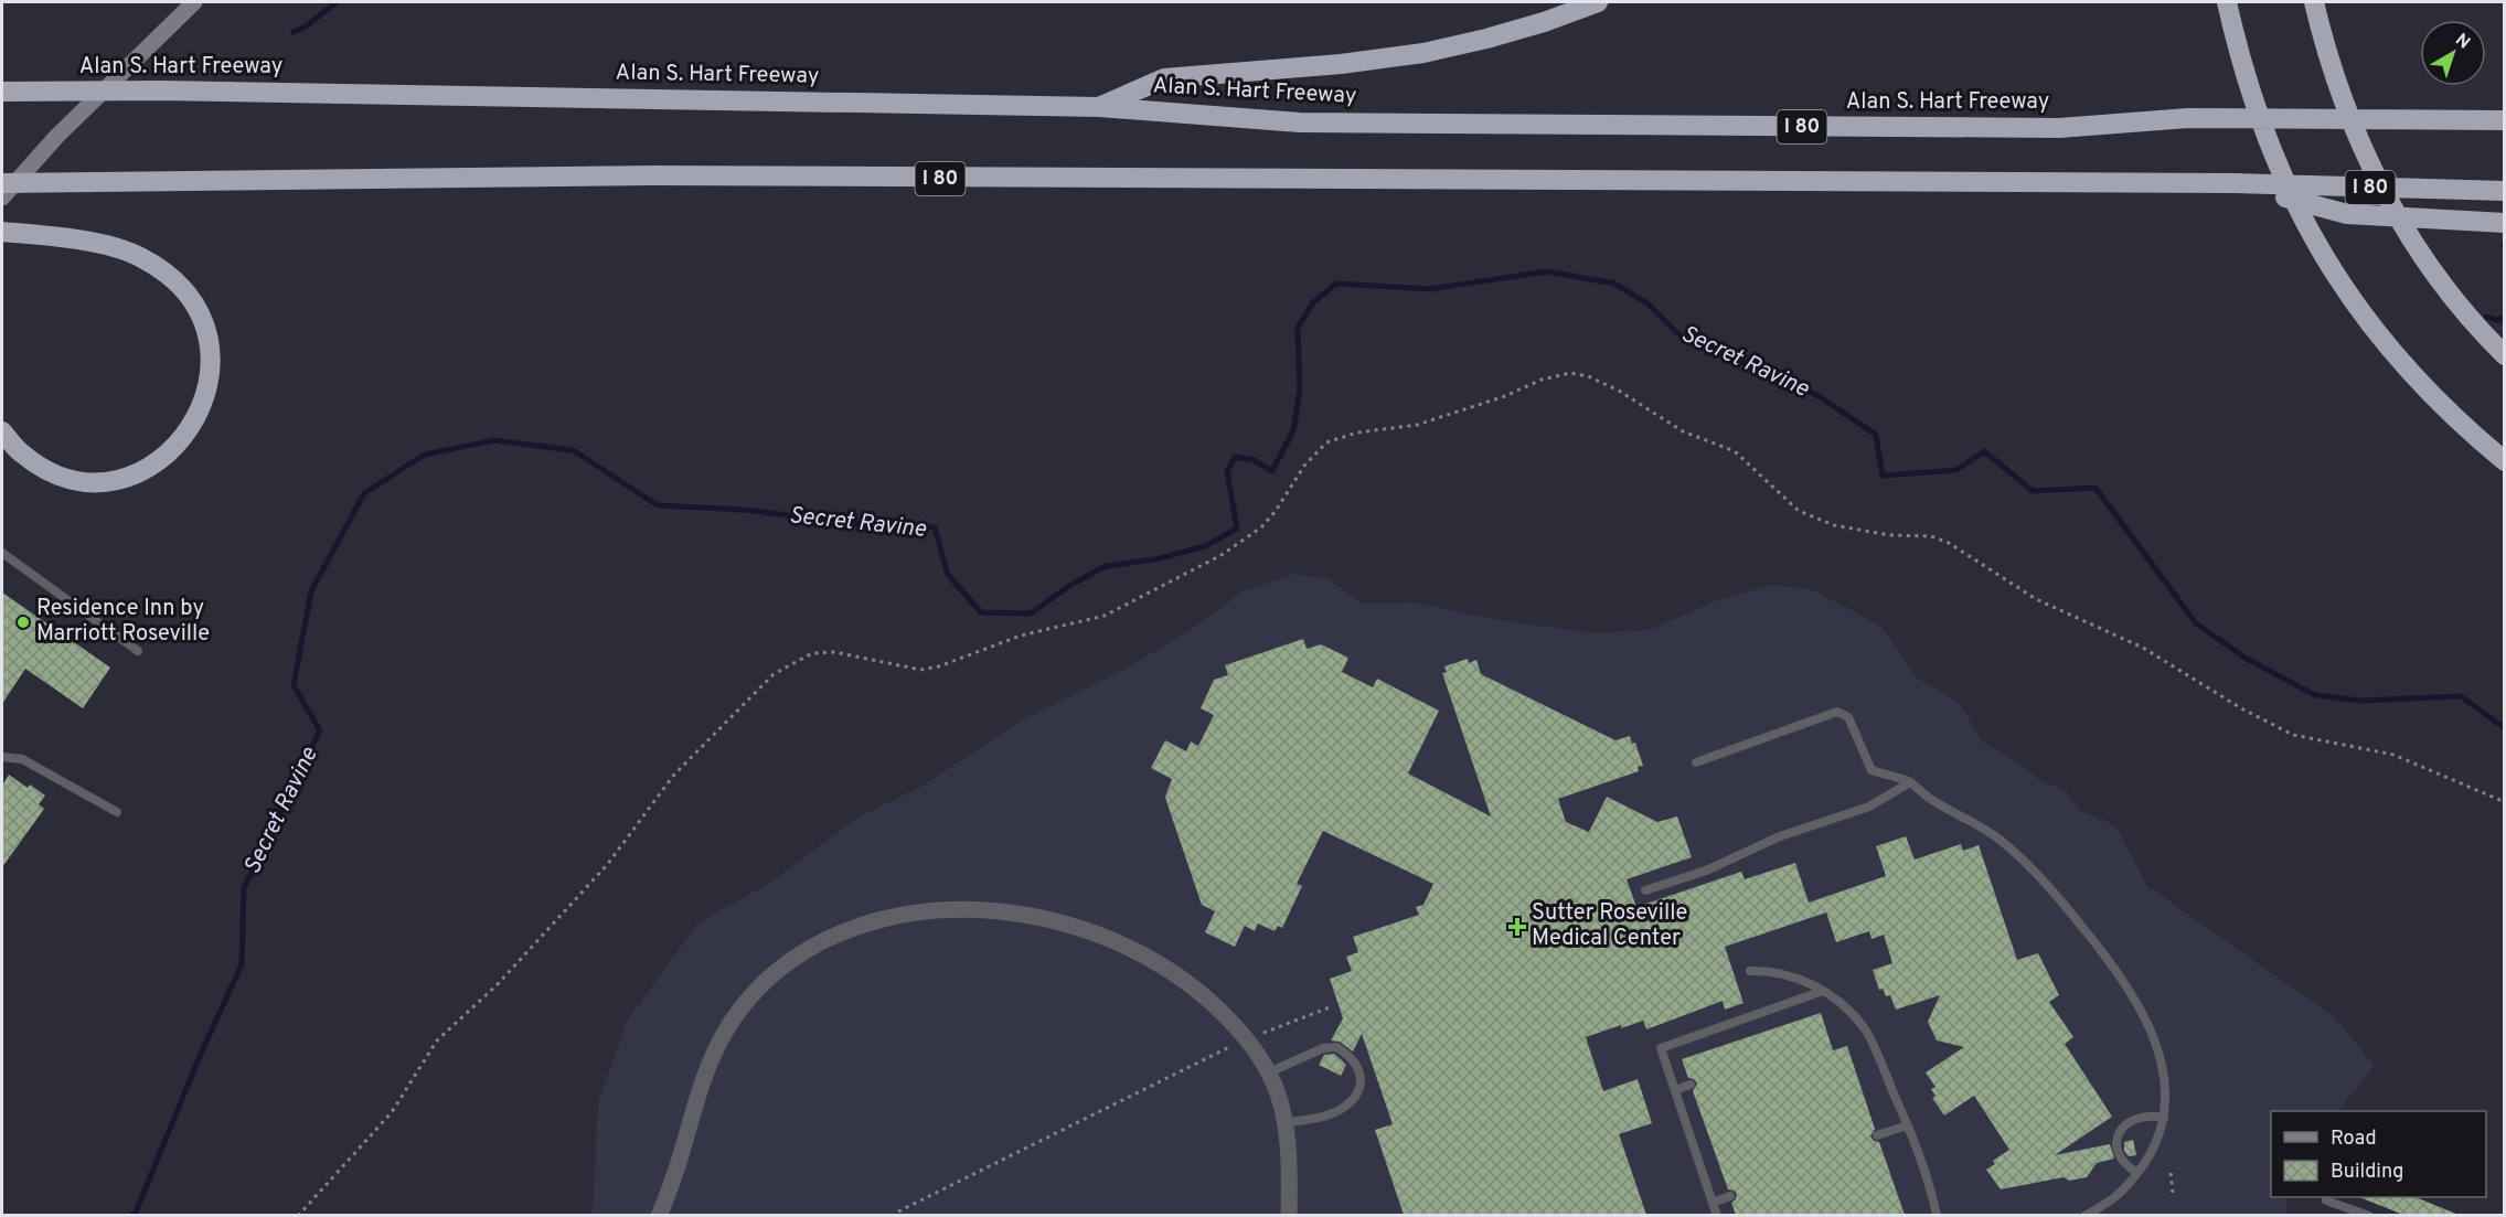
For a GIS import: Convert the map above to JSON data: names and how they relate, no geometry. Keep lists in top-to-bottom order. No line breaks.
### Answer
{"streets":{"highway":["Alan S. Hart Freeway","I 80"]},"water":["Secret Ravine"],"places":{"other":["Residence Inn by Marriott Roseville"],"health":["Sutter Roseville Medical Center"]},"legend":["Road","Building"],"north":"top right"}
